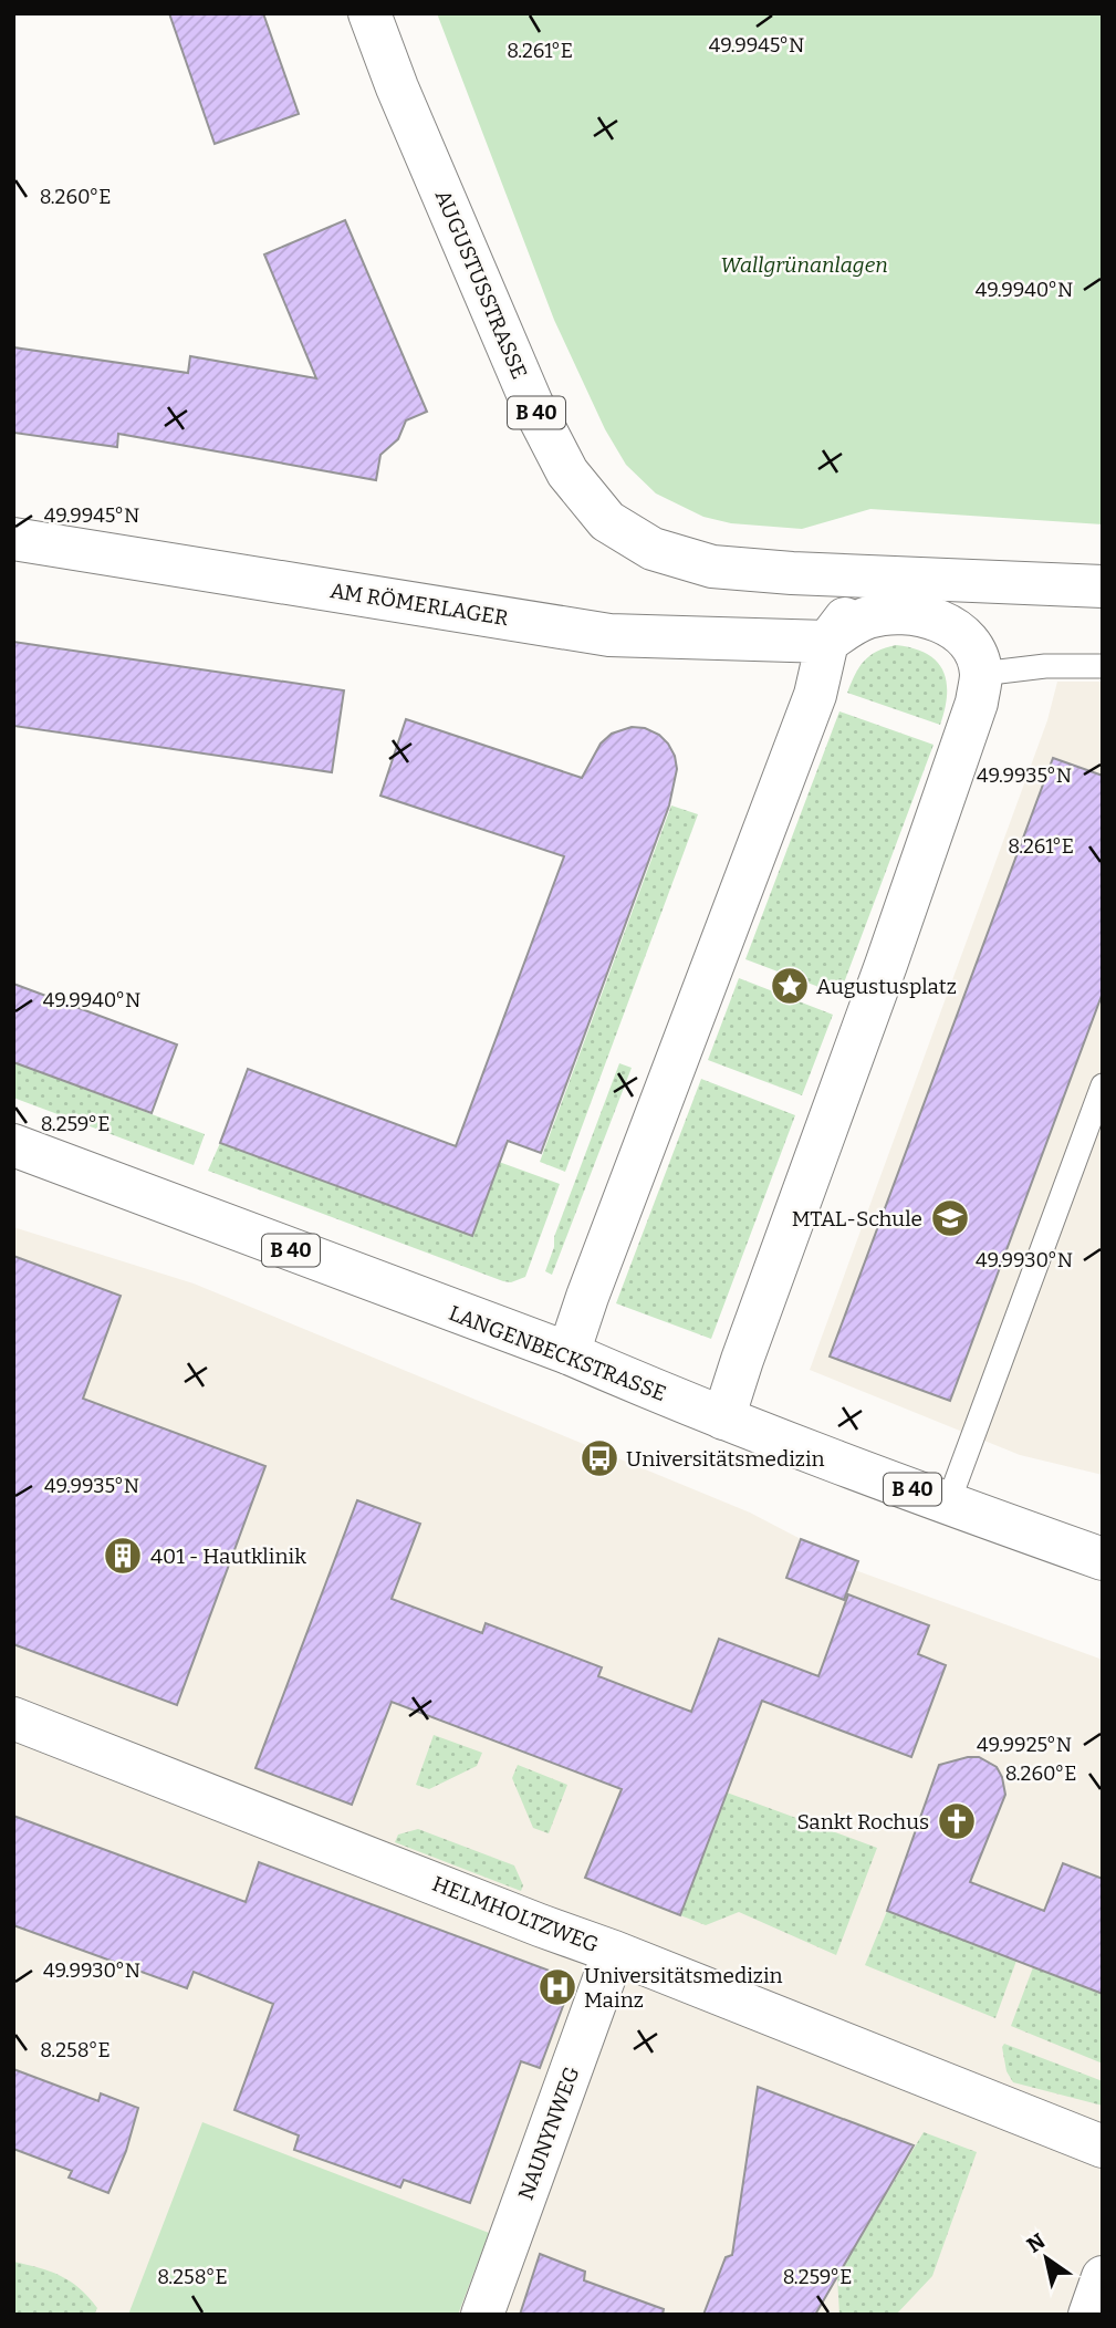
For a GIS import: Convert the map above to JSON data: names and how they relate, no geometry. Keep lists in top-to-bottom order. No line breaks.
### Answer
{"streets":{"street":["AUGUSTUSSTRASSE","B 40","AM RÖMERLAGER","LANGENBECKSTRASSE","HELMHOLTZWEG","NAUNYNWEG"]},"crossings":[["AUGUSTUSSTRASSE","B 40"],["HELMHOLTZWEG","NAUNYNWEG"]],"parks":["Wallgrünanlagen"],"places":{"place":["Augustusplatz"],"school or university":["MTAL-Schule"],"bus stop":["Universitätsmedizin"],"building":["401 - Hautklinik"],"church":["Sankt Rochus"],"hospital":["Universitätsmedizin Mainz"]},"north":"top left","coordinates":["49.9945°N","8.261°E","8.260°E","49.9940°N","49.9935°N","8.259°E","49.9930°N","49.9925°N","8.258°E"]}
